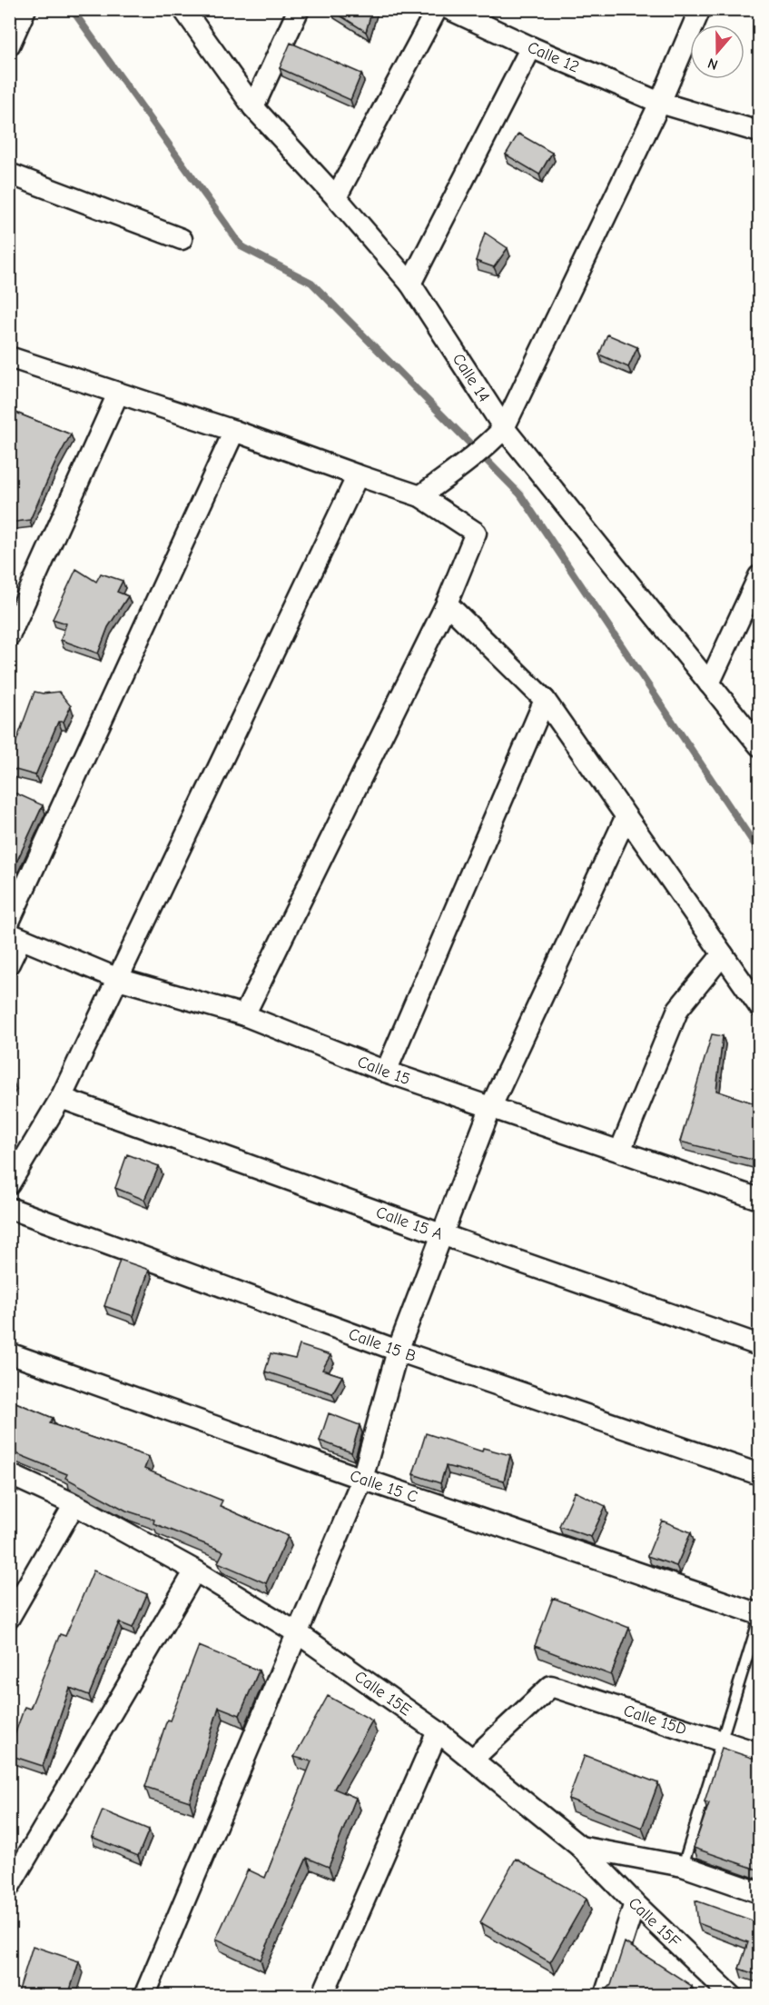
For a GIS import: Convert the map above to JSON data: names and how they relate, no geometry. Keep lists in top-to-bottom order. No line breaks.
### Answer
{"streets":{"street":["Calle 12","Calle 14","Calle 15","Calle 15 A","Calle 15 B","Calle 15 C","Calle 15E","Calle 15D","Calle 15F"]},"crossings":[["Calle 15E","Calle 15D"],["Calle 15E","Calle 15F"]],"north":"bottom"}
